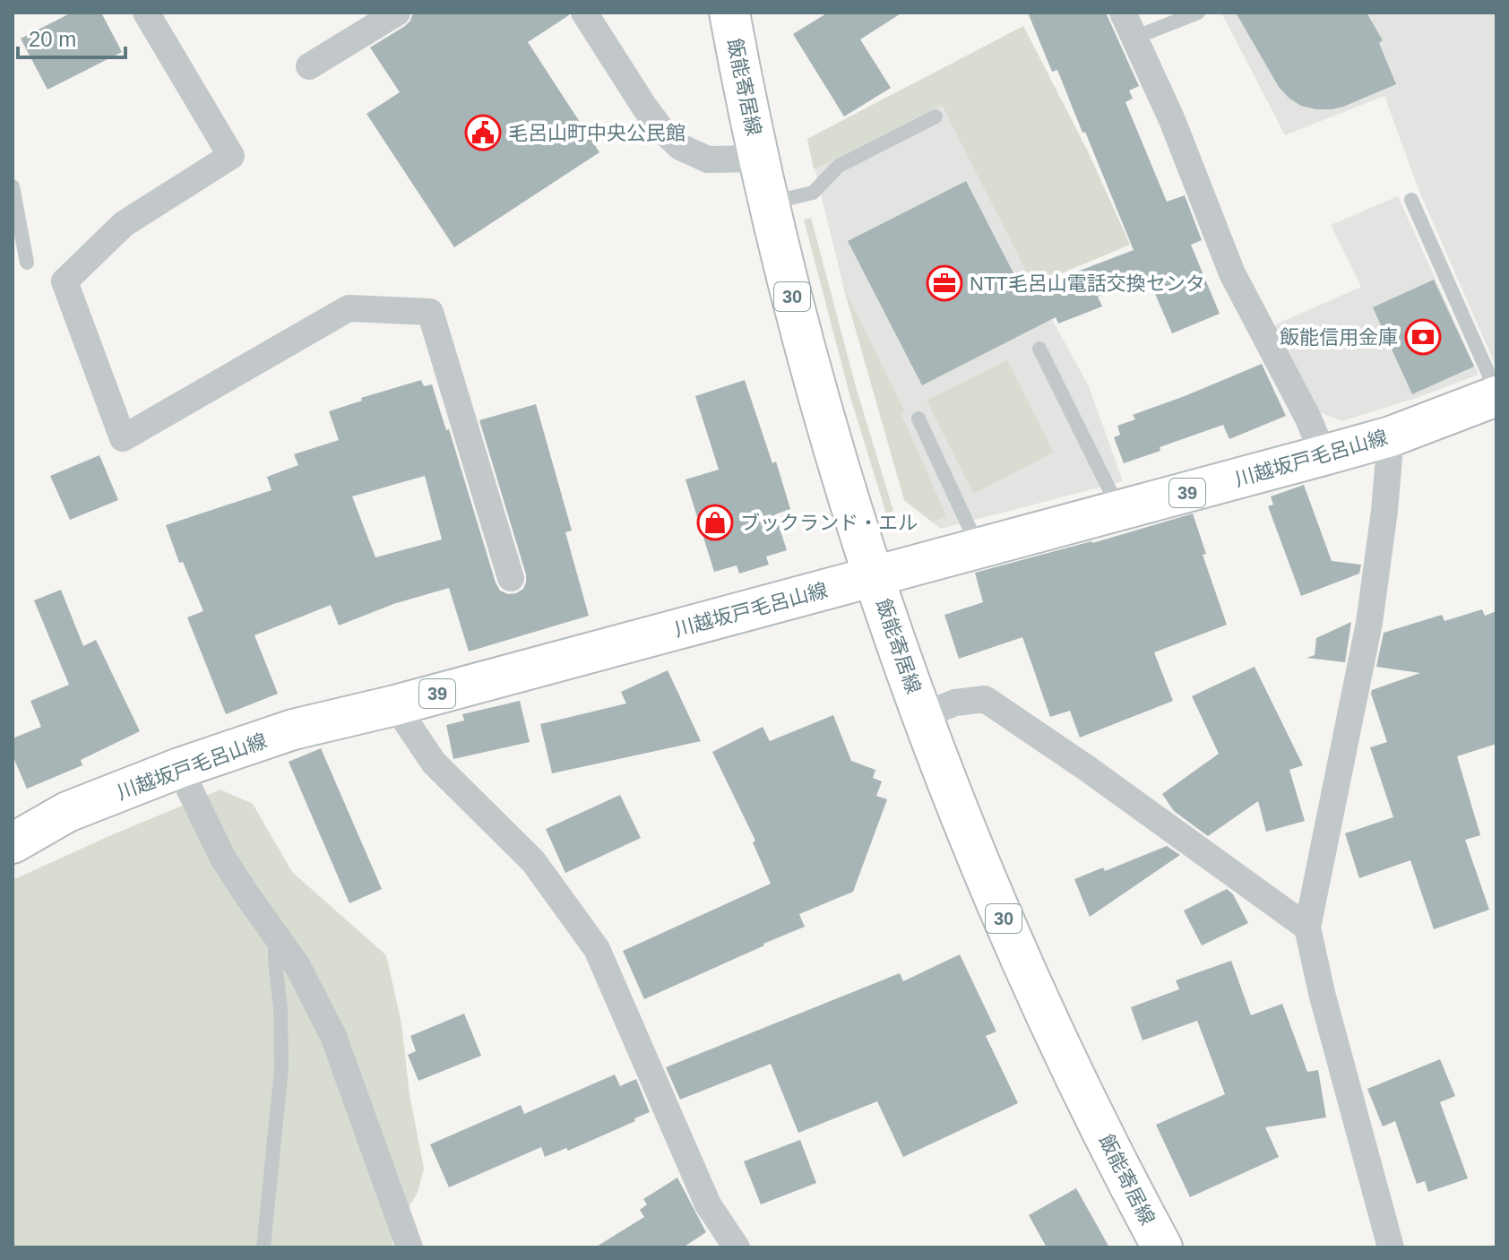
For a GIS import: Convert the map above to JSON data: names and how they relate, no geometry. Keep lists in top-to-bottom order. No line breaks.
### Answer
{"streets":{"main road":["飯能寄居線","30","川越坂戸毛呂山線","39"]},"crossings":[["飯能寄居線","川越坂戸毛呂山線"]],"places":{"public building":["毛呂山町中央公民館"],"office":["NTT毛呂山電話交換センタ"],"bank":["飯能信用金庫"],"shop":["ブックランド・エル"]},"scale_bar":"20 m"}
